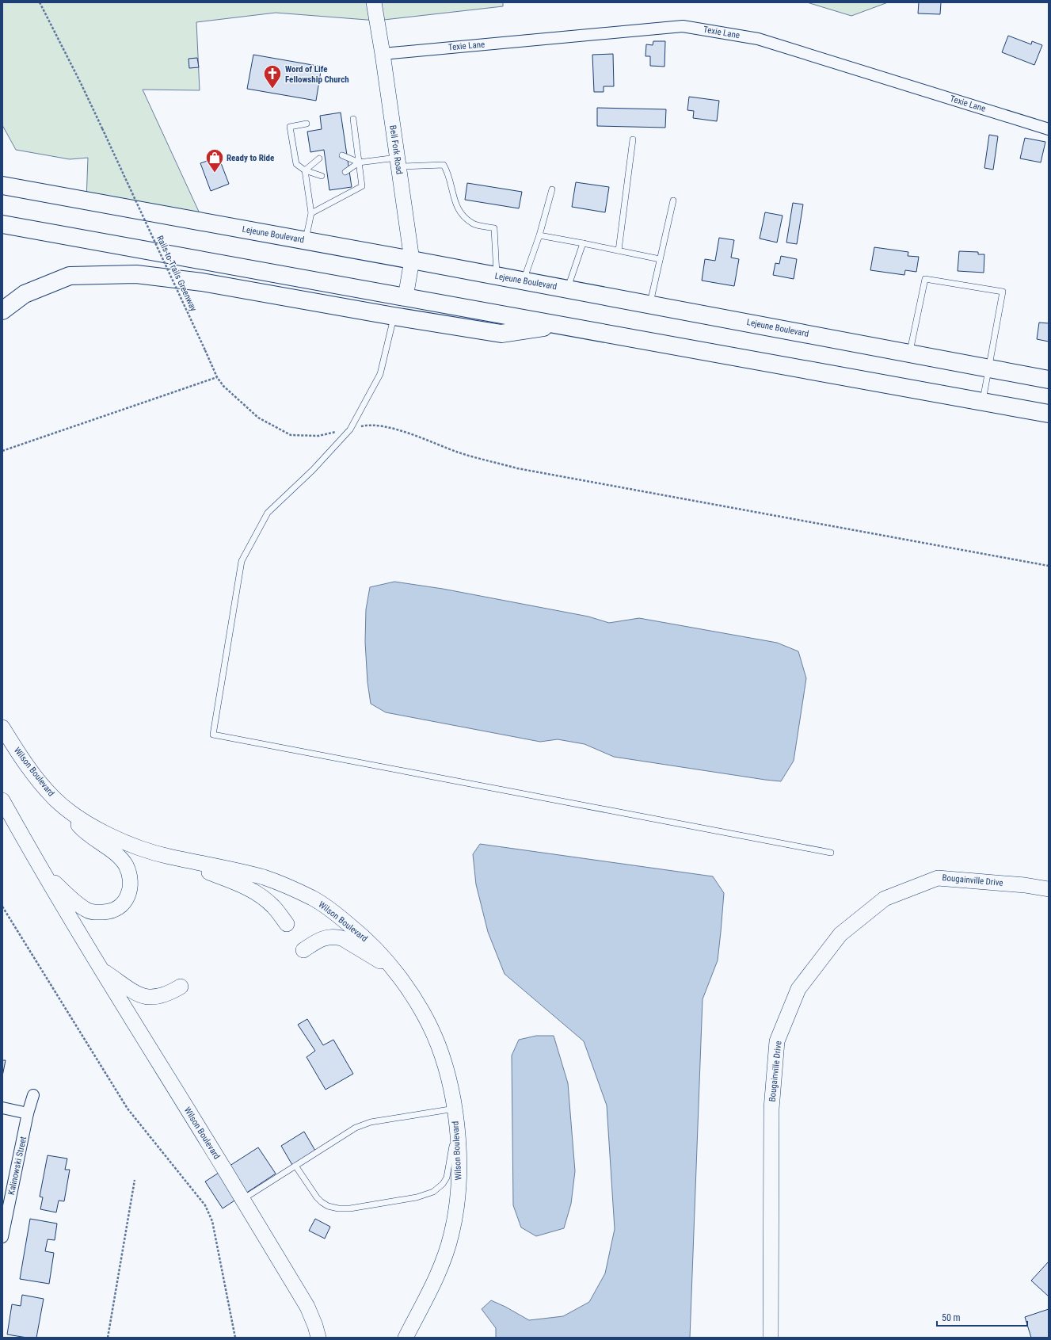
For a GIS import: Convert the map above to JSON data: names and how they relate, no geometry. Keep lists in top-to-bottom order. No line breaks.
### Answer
{"streets":{"highway":["Lejeune Boulevard"],"main road":["Bell Fork Road","Wilson Boulevard","Bougainville Drive"],"street":["Texie Lane","Kalinowski Street"],"path":["Rails-to-Trails Greenway"]},"crossings":[["Texie Lane","Bell Fork Road"],["Bell Fork Road","Lejeune Boulevard"]],"places":{"church":["Word of Life Fellowship Church"],"shop":["Ready to Ride"]},"scale_bar":"50 m"}
